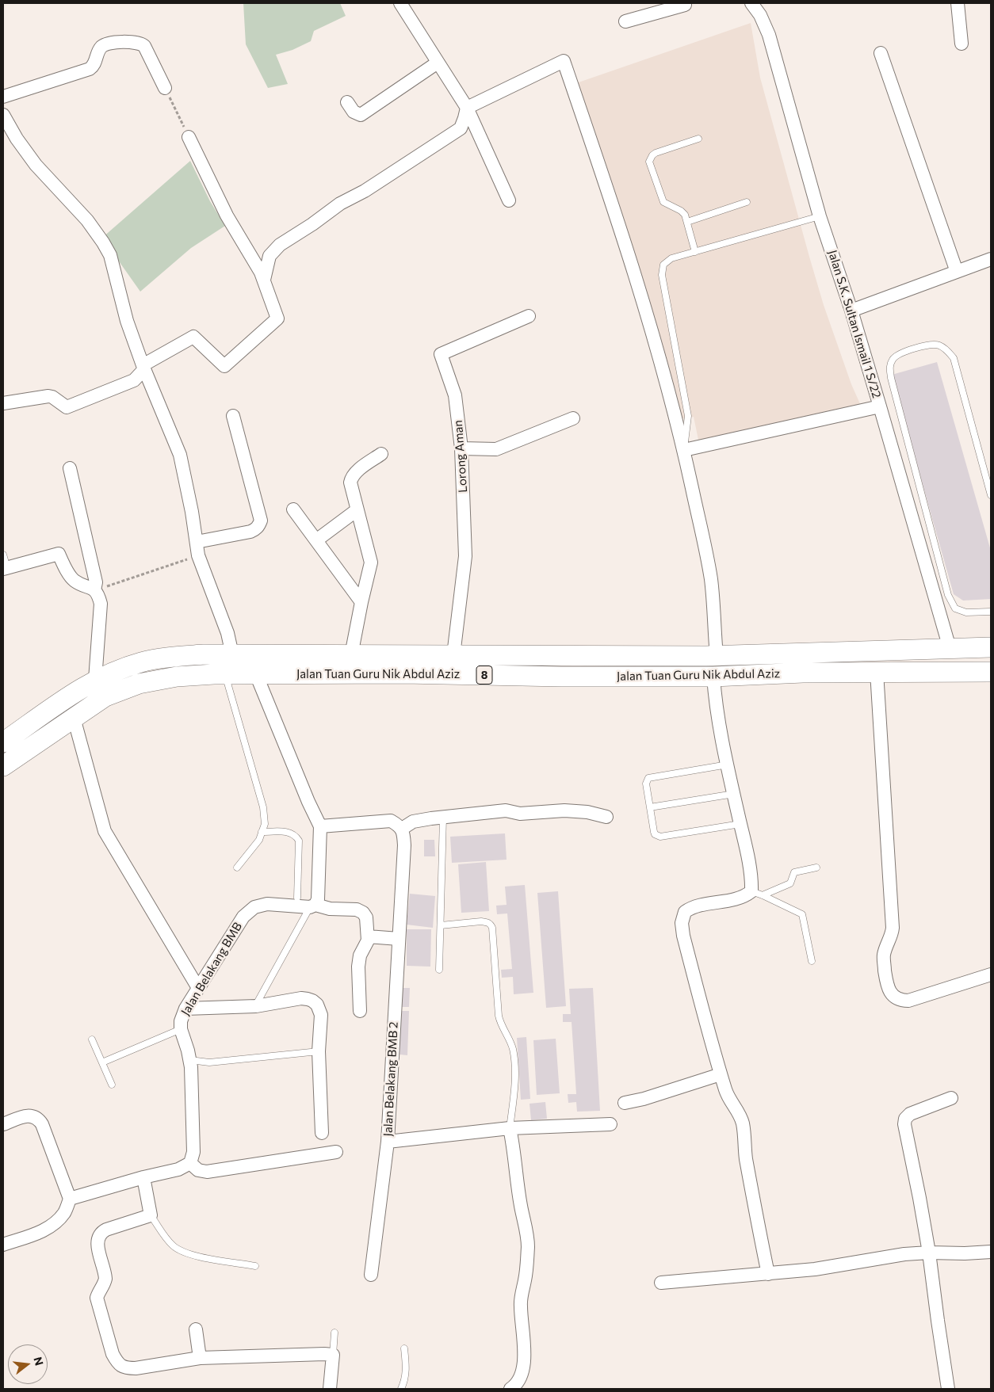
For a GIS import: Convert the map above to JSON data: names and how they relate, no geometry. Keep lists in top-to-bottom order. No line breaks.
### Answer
{"streets":{"main road":["Jalan Tuan Guru Nik Abdul Aziz","8"],"street":["Jalan S.K. Sultan Ismail 1 S/22","Lorong Aman","Jalan Belakang BMB","Jalan Belakang BMB 2"]},"crossings":[["Jalan S.K. Sultan Ismail 1 S/22","Jalan Tuan Guru Nik Abdul Aziz"],["Lorong Aman","Jalan Tuan Guru Nik Abdul Aziz"]],"north":"right"}
